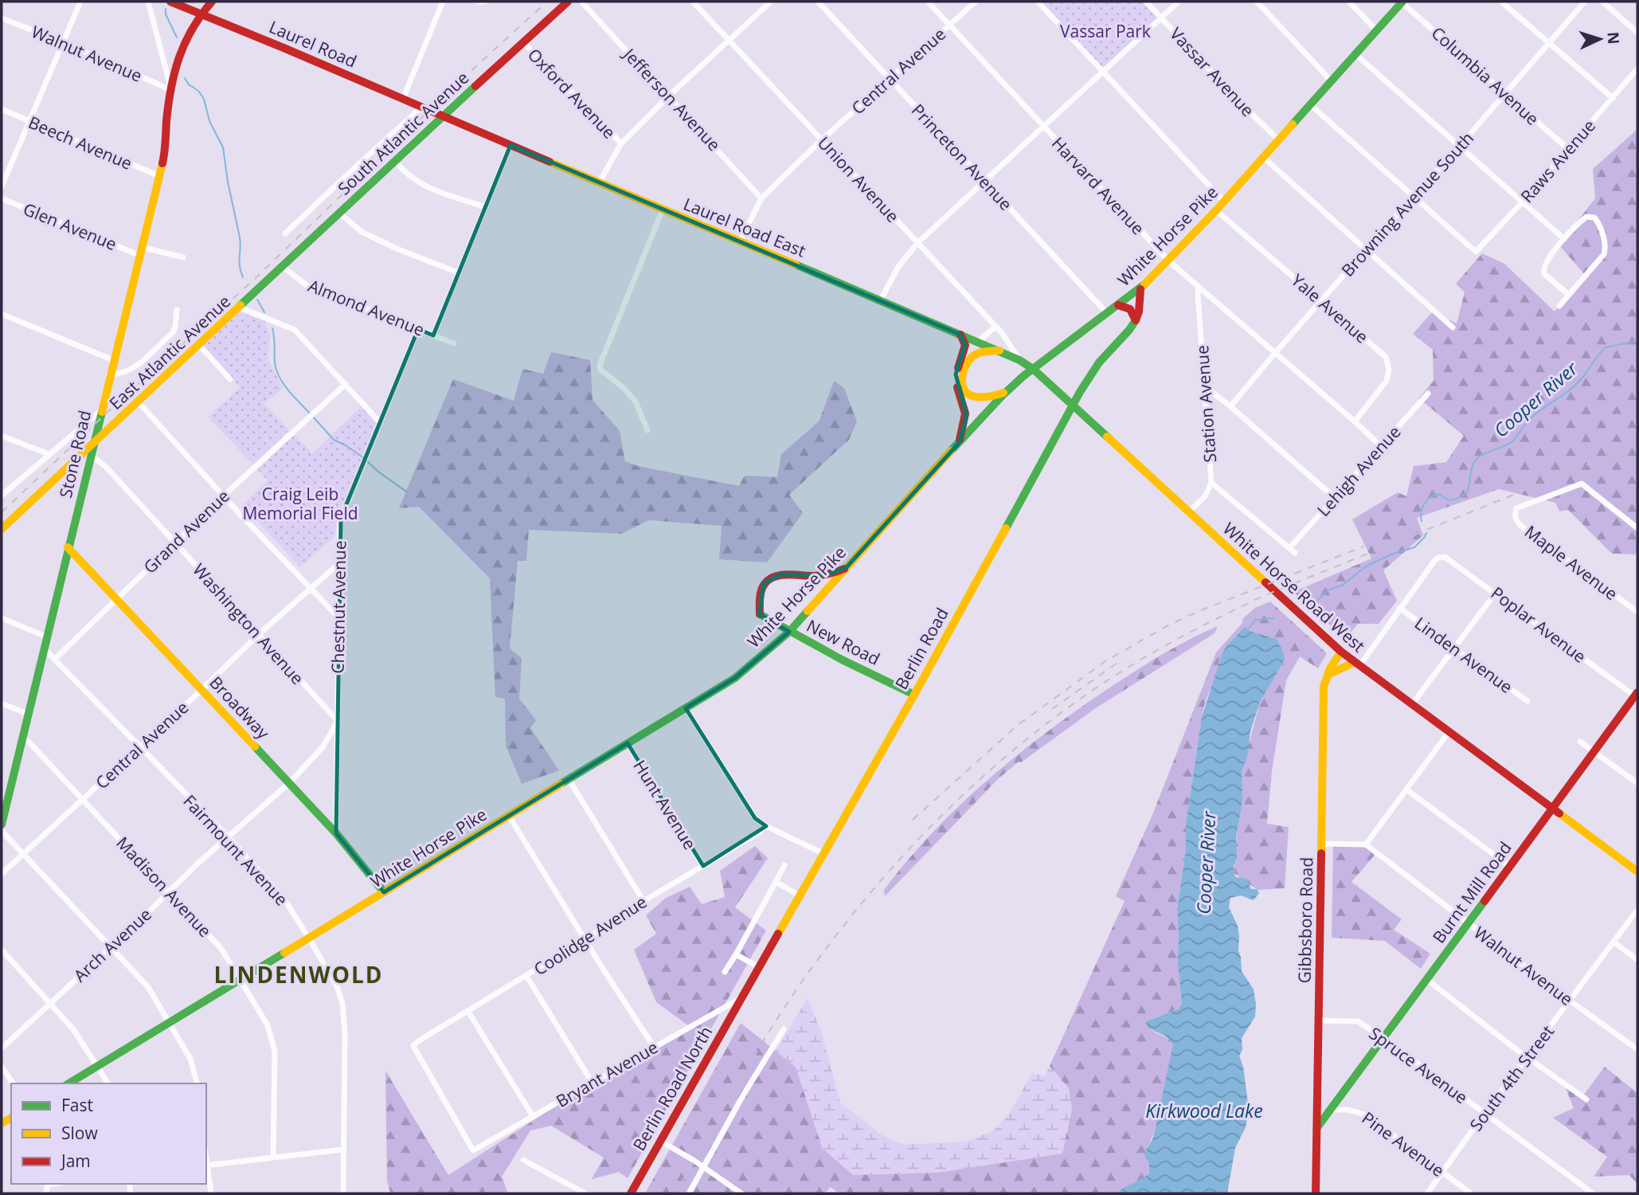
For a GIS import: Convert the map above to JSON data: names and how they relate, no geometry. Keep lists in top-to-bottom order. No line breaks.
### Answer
{"streets":{"main road":["Laurel Road","South Atlantic Avenue","Laurel Road East","White Horse Pike","East Atlantic Avenue","Stone Road","White Horse Road West","New Road","Berlin Road","Broadway","Burnt Mill Road","Gibbsboro Road","Berlin Road North"],"street":["Walnut Avenue","Central Avenue","Vassar Avenue","Columbia Avenue","Oxford Avenue","Jefferson Avenue","Beech Avenue","Princeton Avenue","Raws Avenue","Union Avenue","Harvard Avenue","Browning Avenue South","Glen Avenue","Almond Avenue","Yale Avenue","Station Avenue","Lehigh Avenue","Grand Avenue","Maple Avenue","Chestnut Avenue","Washington Avenue","Poplar Avenue","Linden Avenue","Hunt Avenue","Fairmount Avenue","Madison Avenue","Coolidge Avenue","Arch Avenue","Spruce Avenue","Bryant Avenue","South 4th Street","Pine Avenue"]},"crossings":[["Laurel Road","South Atlantic Avenue"],["Laurel Road","Laurel Road East"],["Laurel Road","Stone Road"],["Walnut Avenue","Stone Road"],["Walnut Avenue","Burnt Mill Road"],["Walnut Avenue","South 4th Street"],["Central Avenue","Jefferson Avenue"],["Central Avenue","Princeton Avenue"],["Central Avenue","Union Avenue"],["Central Avenue","Harvard Avenue"],["Central Avenue","Chestnut Avenue"],["Central Avenue","Washington Avenue"],["Central Avenue","Broadway"],["Central Avenue","Fairmount Avenue"],["Central Avenue","Madison Avenue"],["Vassar Avenue","White Horse Pike"],["Columbia Avenue","Raws Avenue"],["Columbia Avenue","Browning Avenue South"],["Columbia Avenue","White Horse Pike"],["Oxford Avenue","South Atlantic Avenue"],["South Atlantic Avenue","Laurel Road East"],["South Atlantic Avenue","Almond Avenue"],["South Atlantic Avenue","East Atlantic Avenue"],["Beech Avenue","Stone Road"],["Princeton Avenue","White Horse Pike"],["Raws Avenue","Browning Avenue South"],["Union Avenue","Laurel Road East"],["Harvard Avenue","Browning Avenue South"],["Harvard Avenue","White Horse Pike"],["Harvard Avenue","Yale Avenue"],["Harvard Avenue","Station Avenue"],["Harvard Avenue","Lehigh Avenue"],["Browning Avenue South","Yale Avenue"],["Glen Avenue","Stone Road"],["Laurel Road East","White Horse Pike"],["Laurel Road East","White Horse Road West"],["White Horse Pike","Yale Avenue"],["White Horse Pike","White Horse Road West"],["White Horse Pike","New Road"],["White Horse Pike","Broadway"],["White Horse Pike","Hunt Avenue"],["White Horse Pike","Fairmount Avenue"],["White Horse Pike","Madison Avenue"],["Almond Avenue","Chestnut Avenue"],["East Atlantic Avenue","Stone Road"],["Station Avenue","White Horse Road West"],["Stone Road","Washington Avenue"],["Stone Road","Broadway"],["Stone Road","Fairmount Avenue"],["Stone Road","Madison Avenue"],["Grand Avenue","Washington Avenue"],["Grand Avenue","Broadway"],["Grand Avenue","Fairmount Avenue"],["White Horse Road West","Berlin Road"],["White Horse Road West","Burnt Mill Road"],["White Horse Road West","Gibbsboro Road"],["Chestnut Avenue","Washington Avenue"],["Chestnut Avenue","Broadway"],["Chestnut Avenue","Arch Avenue"],["Washington Avenue","Arch Avenue"],["Poplar Avenue","Linden Avenue"],["Poplar Avenue","Burnt Mill Road"],["New Road","Berlin Road"],["Berlin Road","Bryant Avenue"],["Berlin Road","Berlin Road North"],["Broadway","Arch Avenue"],["Hunt Avenue","Coolidge Avenue"],["Fairmount Avenue","Arch Avenue"],["Madison Avenue","Arch Avenue"],["Burnt Mill Road","Gibbsboro Road"],["Burnt Mill Road","Spruce Avenue"],["Burnt Mill Road","Pine Avenue"],["Gibbsboro Road","Spruce Avenue"],["Coolidge Avenue","Bryant Avenue"],["Spruce Avenue","South 4th Street"],["Bryant Avenue","Berlin Road North"],["South 4th Street","Pine Avenue"]],"districts":["LINDENWOLD"],"water":["Cooper River","Kirkwood Lake"],"parks":["Vassar Park","Craig Leib Memorial Field"],"legend":["Fast","Slow","Jam"],"north":"right"}
